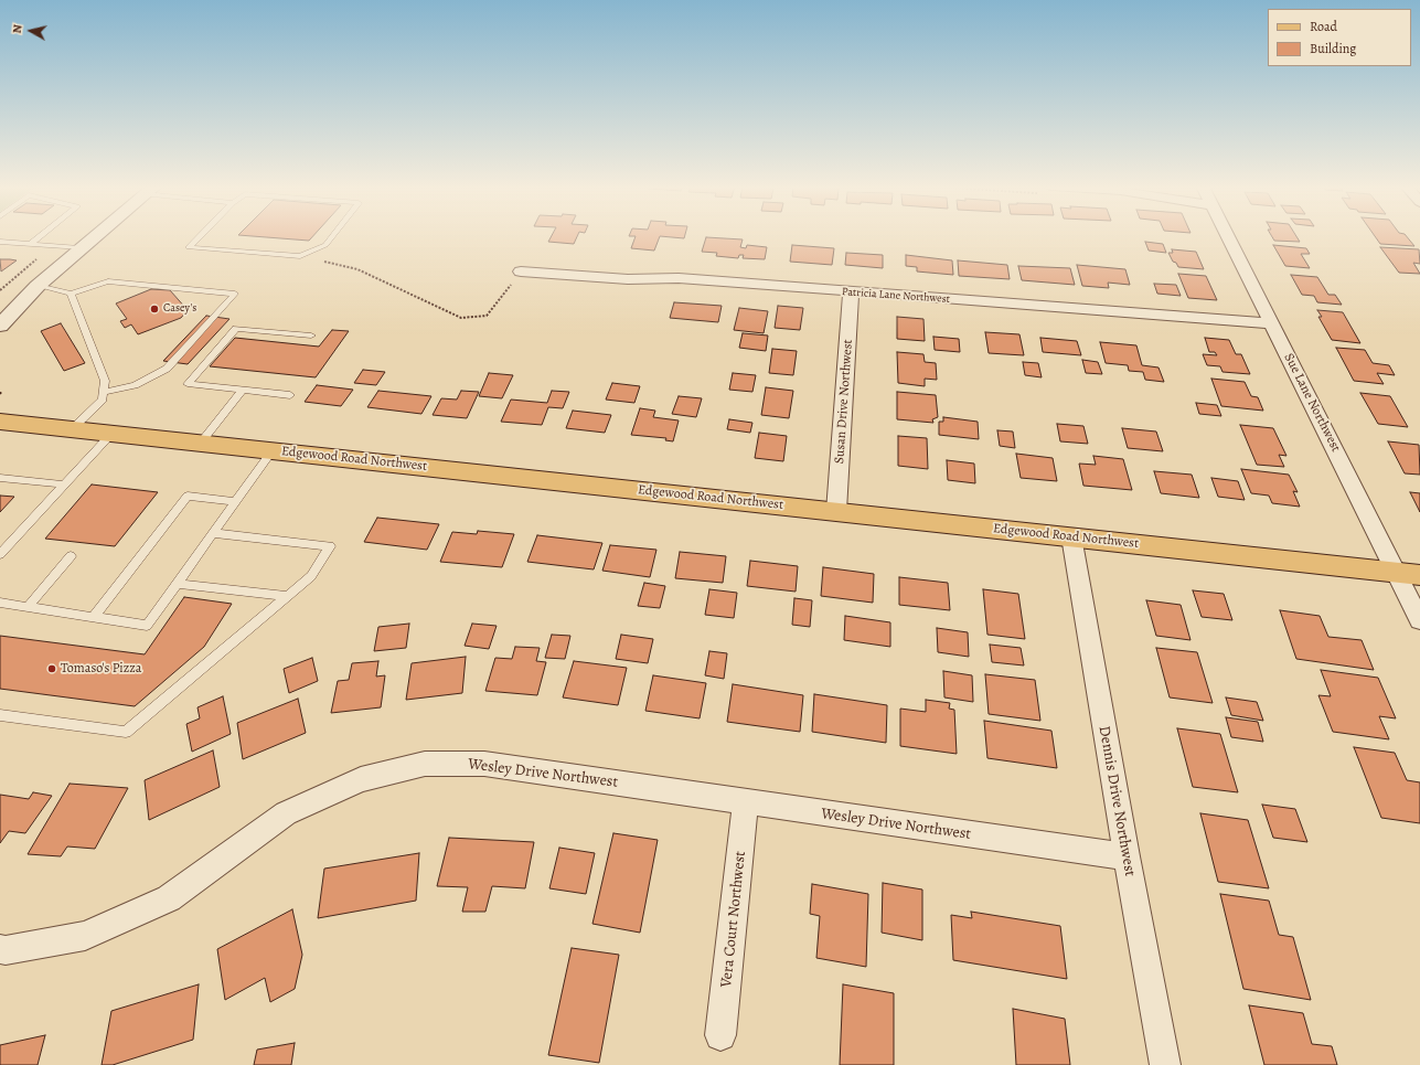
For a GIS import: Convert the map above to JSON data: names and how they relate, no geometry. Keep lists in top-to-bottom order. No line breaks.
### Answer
{"streets":{"main road":["Edgewood Road Northwest"],"street":["Patricia Lane Northwest","Susan Drive Northwest","Sue Lane Northwest","Wesley Drive Northwest","Dennis Drive Northwest","Vera Court Northwest"]},"crossings":[["Patricia Lane Northwest","Susan Drive Northwest"],["Patricia Lane Northwest","Sue Lane Northwest"],["Susan Drive Northwest","Edgewood Road Northwest"],["Sue Lane Northwest","Edgewood Road Northwest"],["Edgewood Road Northwest","Dennis Drive Northwest"],["Wesley Drive Northwest","Dennis Drive Northwest"],["Wesley Drive Northwest","Vera Court Northwest"]],"places":["Casey's","Tomaso's Pizza"],"legend":["Road","Building"],"north":"left"}
